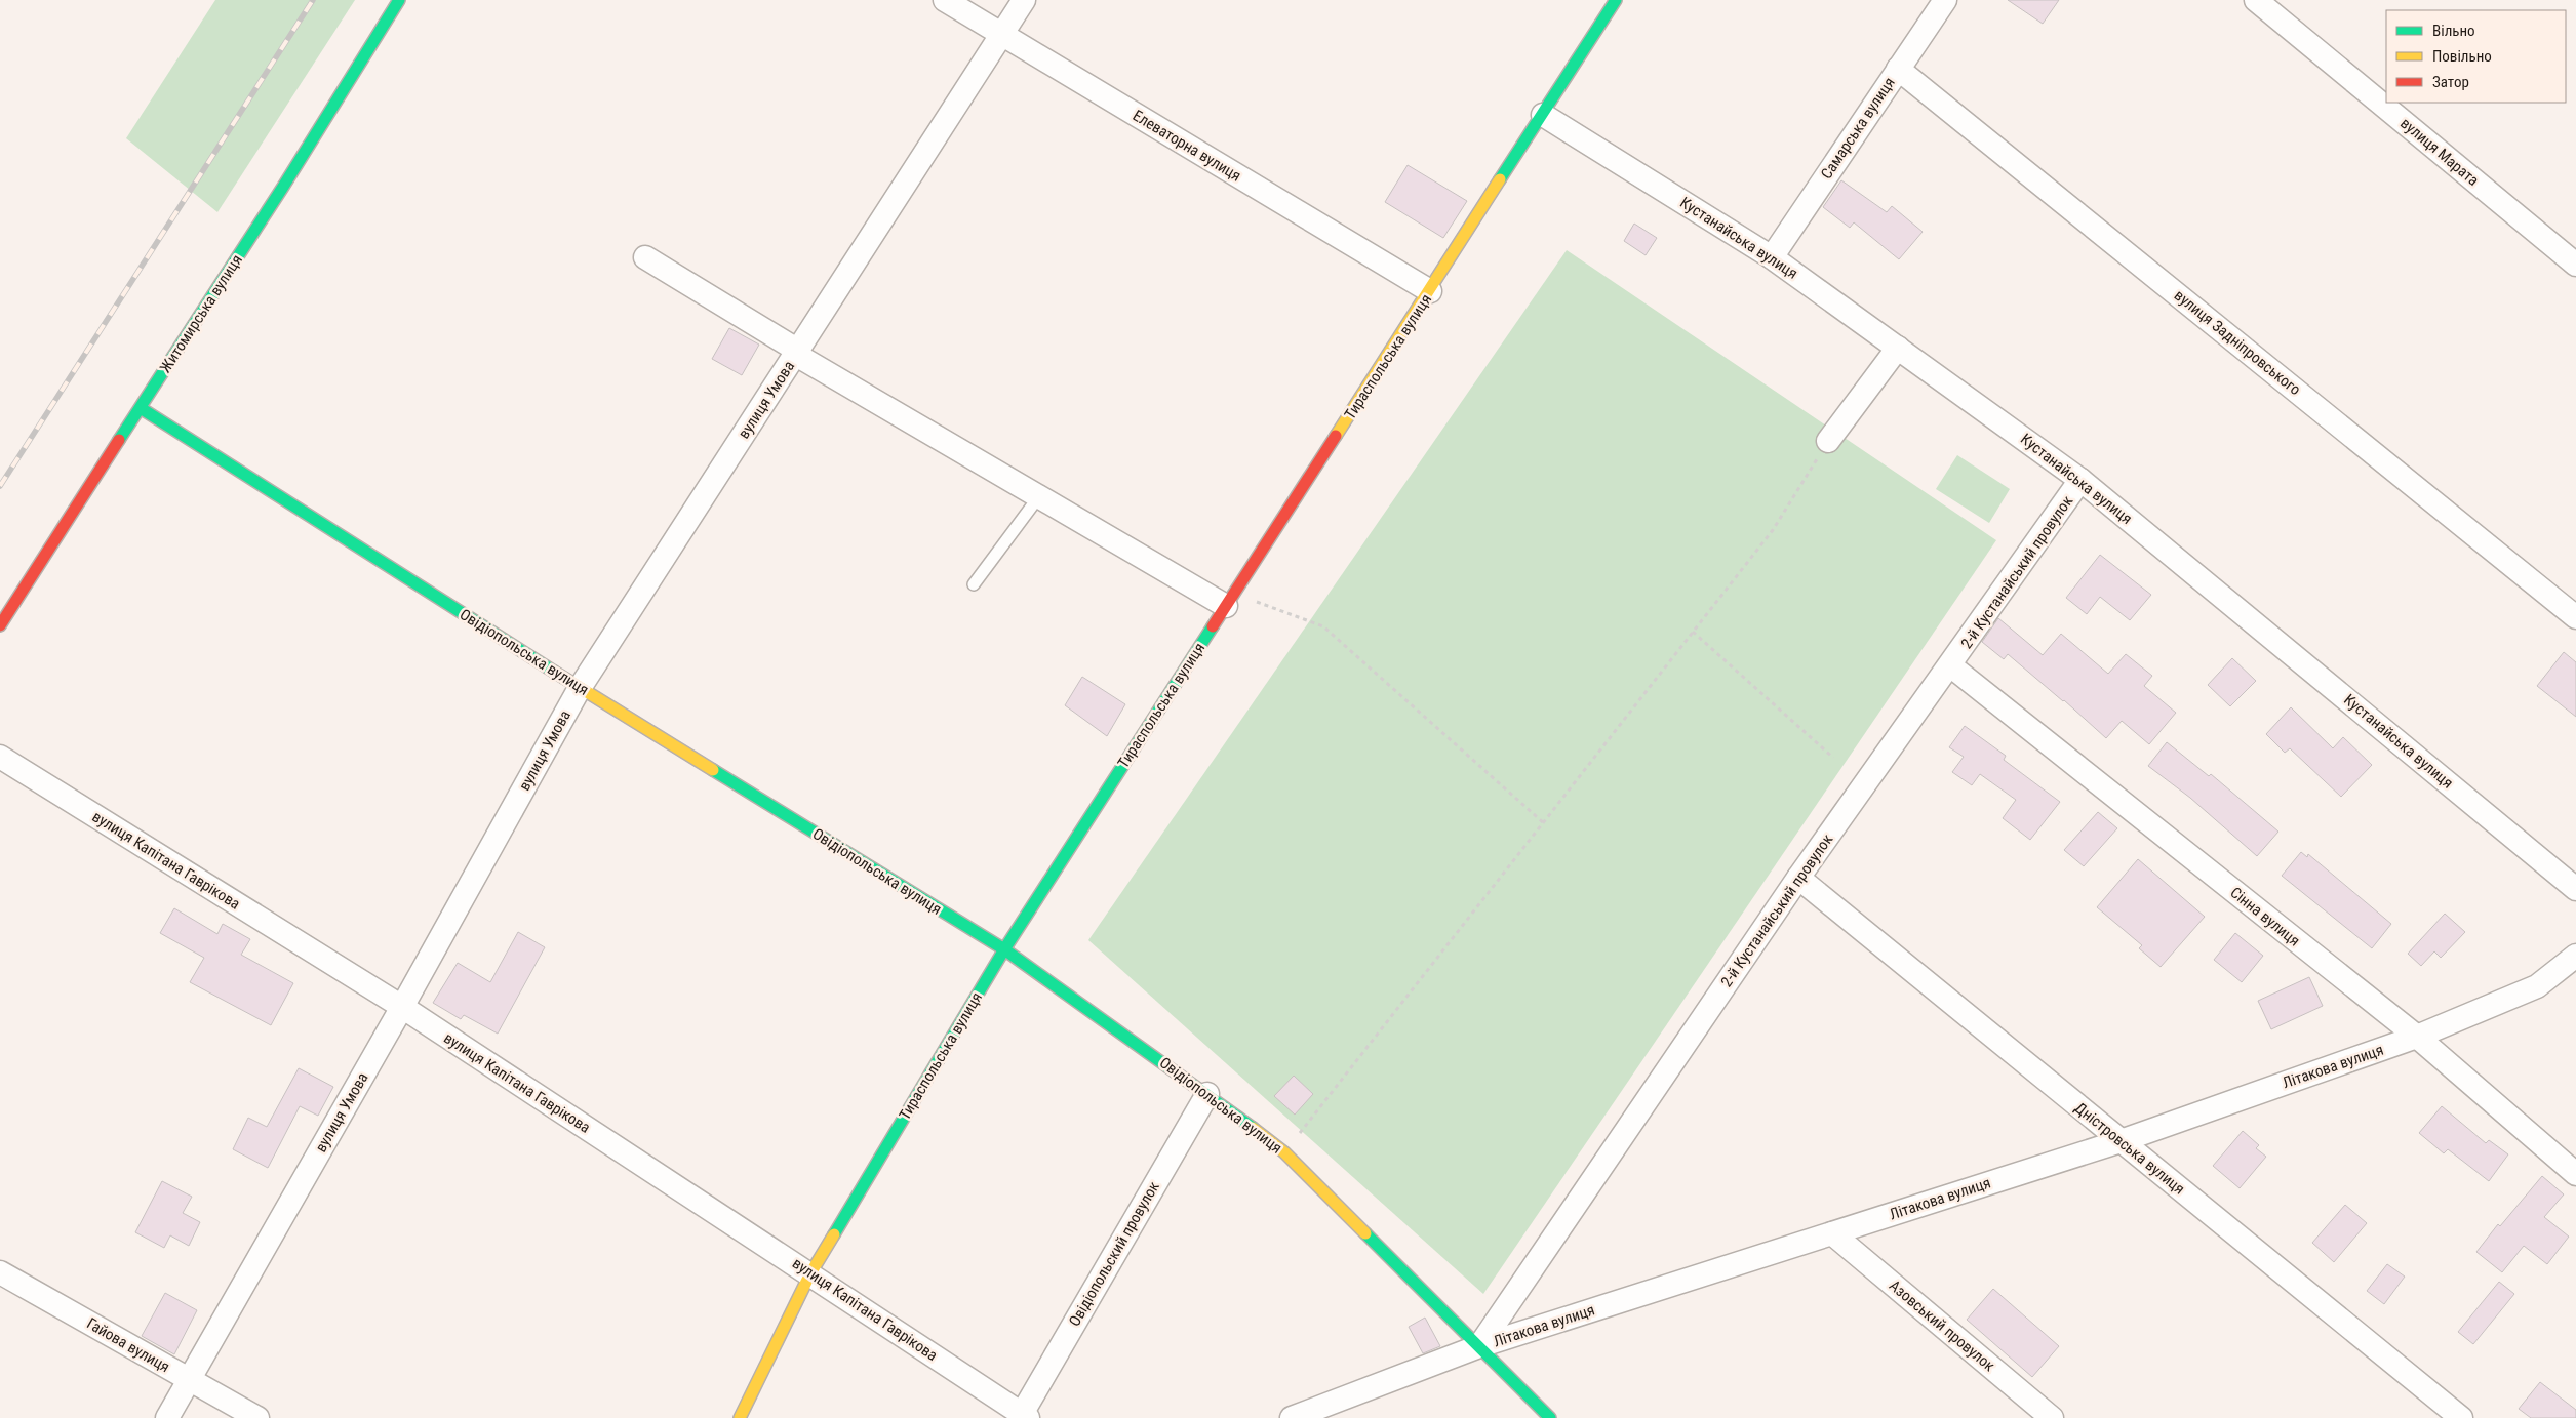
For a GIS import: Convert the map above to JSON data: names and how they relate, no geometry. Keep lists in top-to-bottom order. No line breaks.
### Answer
{"streets":{"street":["Самарська вулиця","Елеваторна вулиця","вулиця Марата","Кустанайська вулиця","Житомирська вулиця","вулиця Задніпровського","Тираспольська вулиця","вулиця Умова","2-й Кустанайський провулок","Овідіопольська вулиця","вулиця Капітана Гаврікова","Сінна вулиця","Літакова вулиця","Дністровська вулиця","Овідіопольский провулок","Азовський провулок","Гайова вулиця"]},"crossings":[["Самарська вулиця","Кустанайська вулиця"],["Самарська вулиця","вулиця Задніпровського"],["Елеваторна вулиця","Тираспольська вулиця"],["Елеваторна вулиця","вулиця Умова"],["Кустанайська вулиця","Тираспольська вулиця"],["Кустанайська вулиця","2-й Кустанайський провулок"],["Житомирська вулиця","Овідіопольська вулиця"],["Тираспольська вулиця","Овідіопольська вулиця"],["Тираспольська вулиця","вулиця Капітана Гаврікова"],["вулиця Умова","Овідіопольська вулиця"],["вулиця Умова","вулиця Капітана Гаврікова"],["вулиця Умова","Гайова вулиця"],["2-й Кустанайський провулок","Овідіопольська вулиця"],["2-й Кустанайський провулок","Сінна вулиця"],["2-й Кустанайський провулок","Літакова вулиця"],["2-й Кустанайський провулок","Дністровська вулиця"],["Овідіопольська вулиця","Літакова вулиця"],["Овідіопольська вулиця","Овідіопольский провулок"],["вулиця Капітана Гаврікова","Овідіопольский провулок"],["Сінна вулиця","Літакова вулиця"],["Літакова вулиця","Дністровська вулиця"],["Літакова вулиця","Азовський провулок"]],"legend":["Вільно","Повільно","Затор"]}
